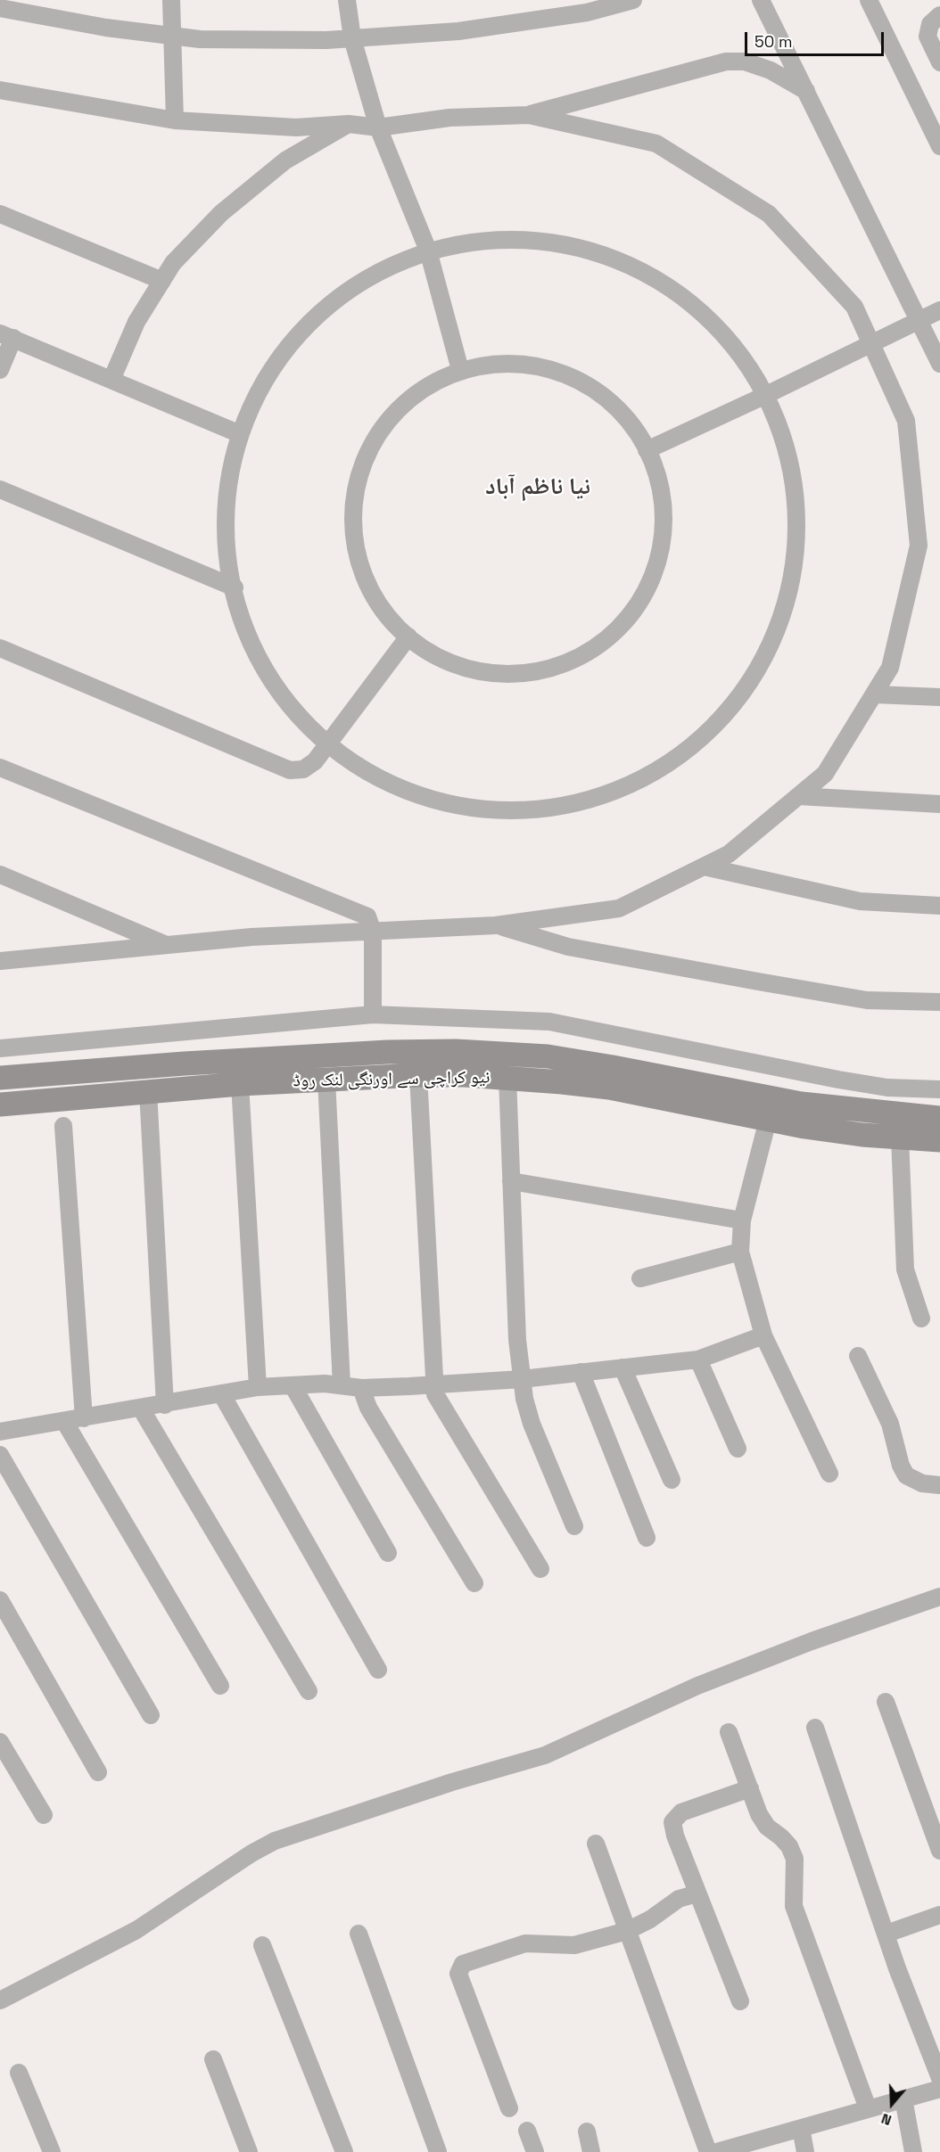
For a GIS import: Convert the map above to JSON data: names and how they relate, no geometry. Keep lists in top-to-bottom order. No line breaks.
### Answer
{"streets":{"street":["نیو کراچی سے اورنگی لنک روڈ"]},"districts":["نیا ناظم آباد"],"scale_bar":"50 m","north":"bottom"}
